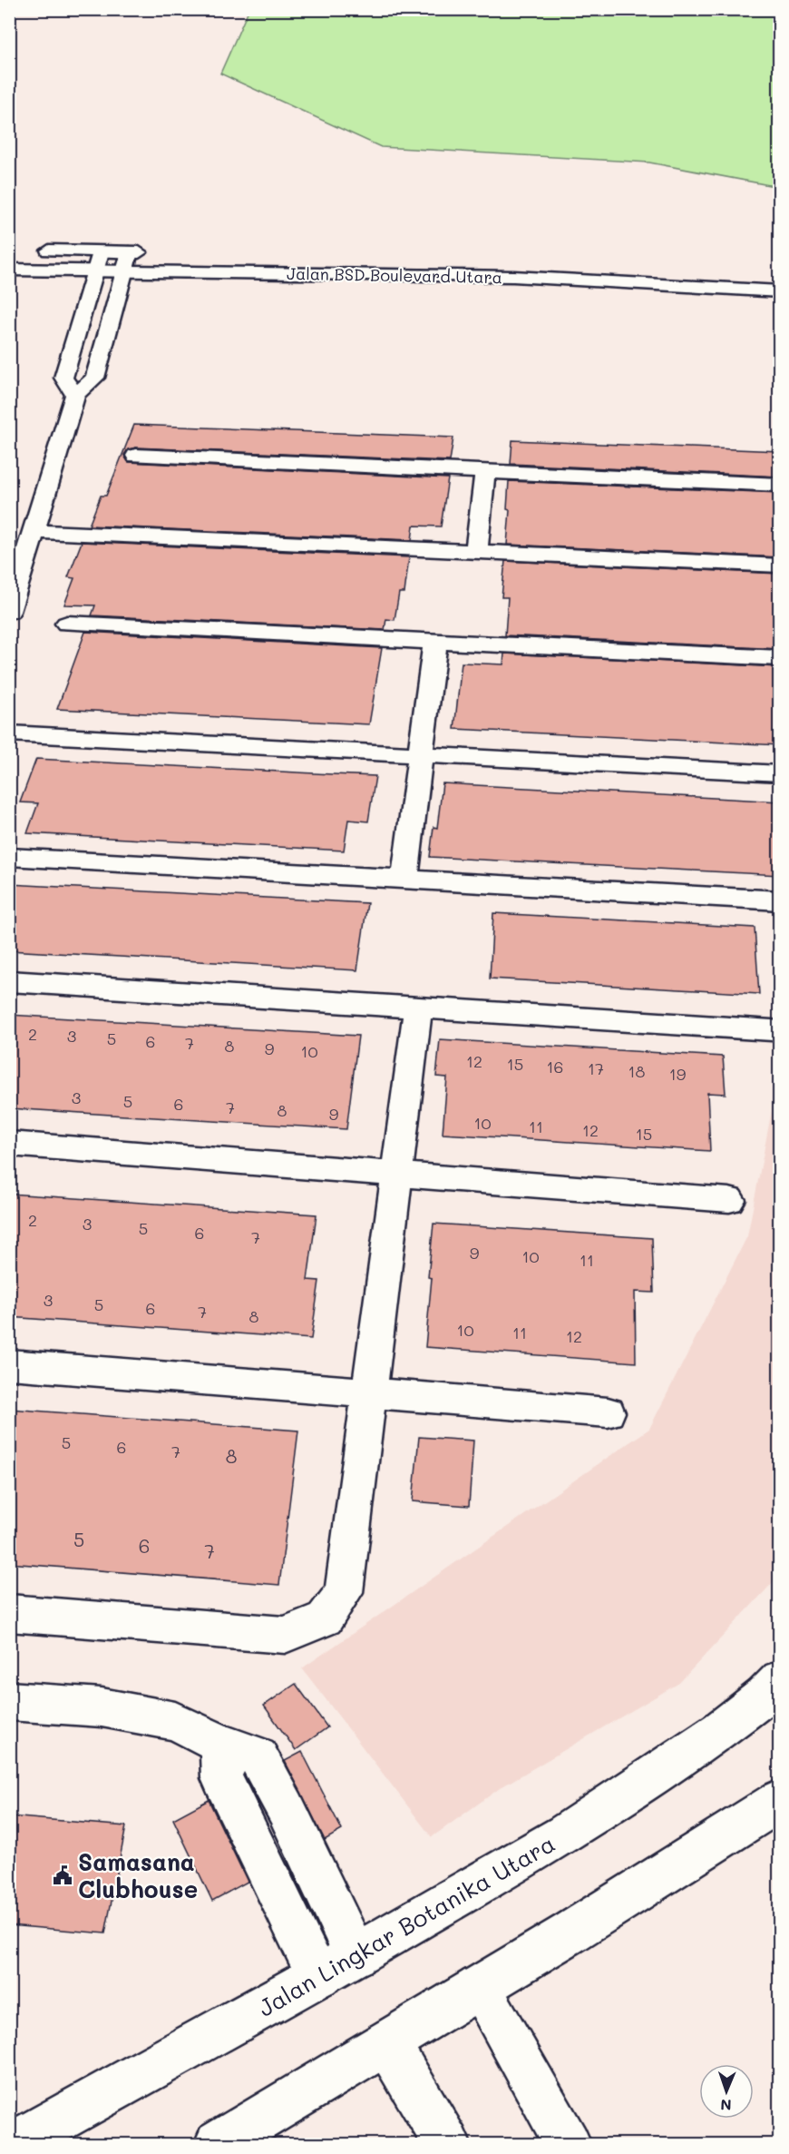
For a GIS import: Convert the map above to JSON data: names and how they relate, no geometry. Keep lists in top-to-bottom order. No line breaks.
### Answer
{"streets":{"street":["Jalan BSD Boulevard Utara","Jalan Lingkar Botanika Utara"]},"places":{"public building":["Samasana Clubhouse"]},"house_numbers":["2","3","5","6","7","8","9","10","12","15","16","17","18","19","3","5","6","7","8","9","10","11","12","15","2","3","5","6","7","9","10","11","3","5","6","7","8","10","11","12","5","6","7","8","5","6","7"],"north":"bottom"}
